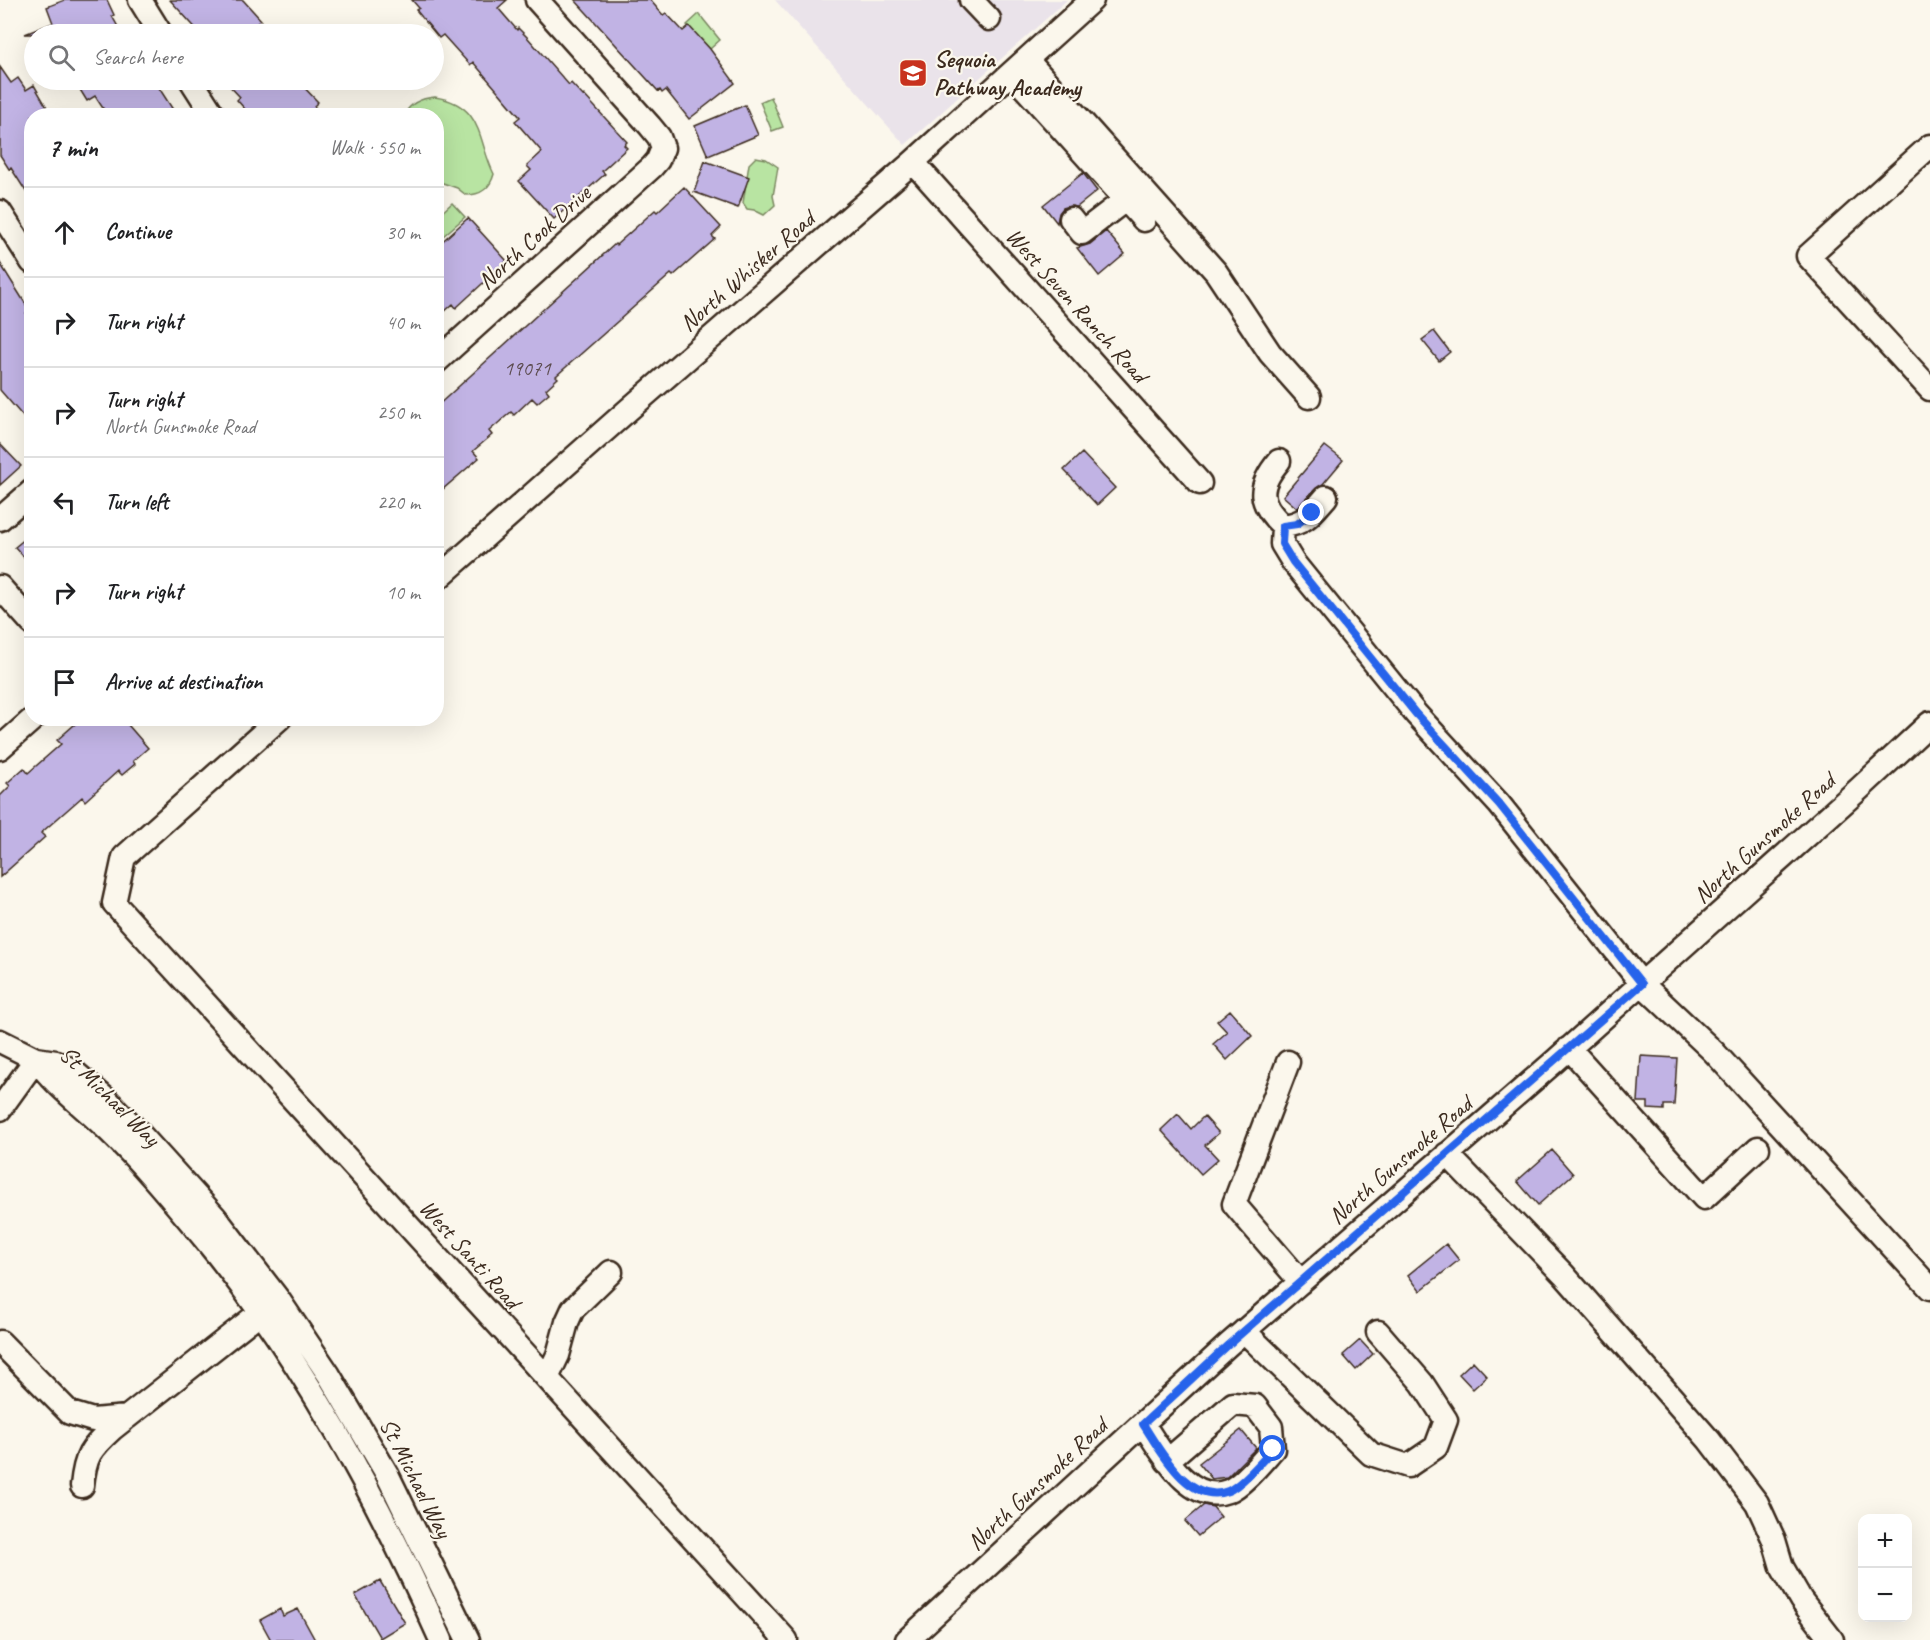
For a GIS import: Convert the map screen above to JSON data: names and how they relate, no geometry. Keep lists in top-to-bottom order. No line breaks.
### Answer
{"streets":{"street":["North Cook Drive","North Whisker Road","West Seven Ranch Road","North Gunsmoke Road","St Michael Way","West Santi Road"]},"crossings":[["North Whisker Road","West Seven Ranch Road"]],"places":{"school or university":["Sequoia Pathway Academy"]},"house_numbers":["19071"],"page":{"search":"Search here","heading":["7 min","Walk · 550 m"],"list":[["Continue","30 m"],["Turn right","40 m"],["Turn right","North Gunsmoke Road","250 m"],["Turn left","220 m"],["Turn right","10 m"],"Arrive at destination"],"map_buttons":["+","−"]}}
